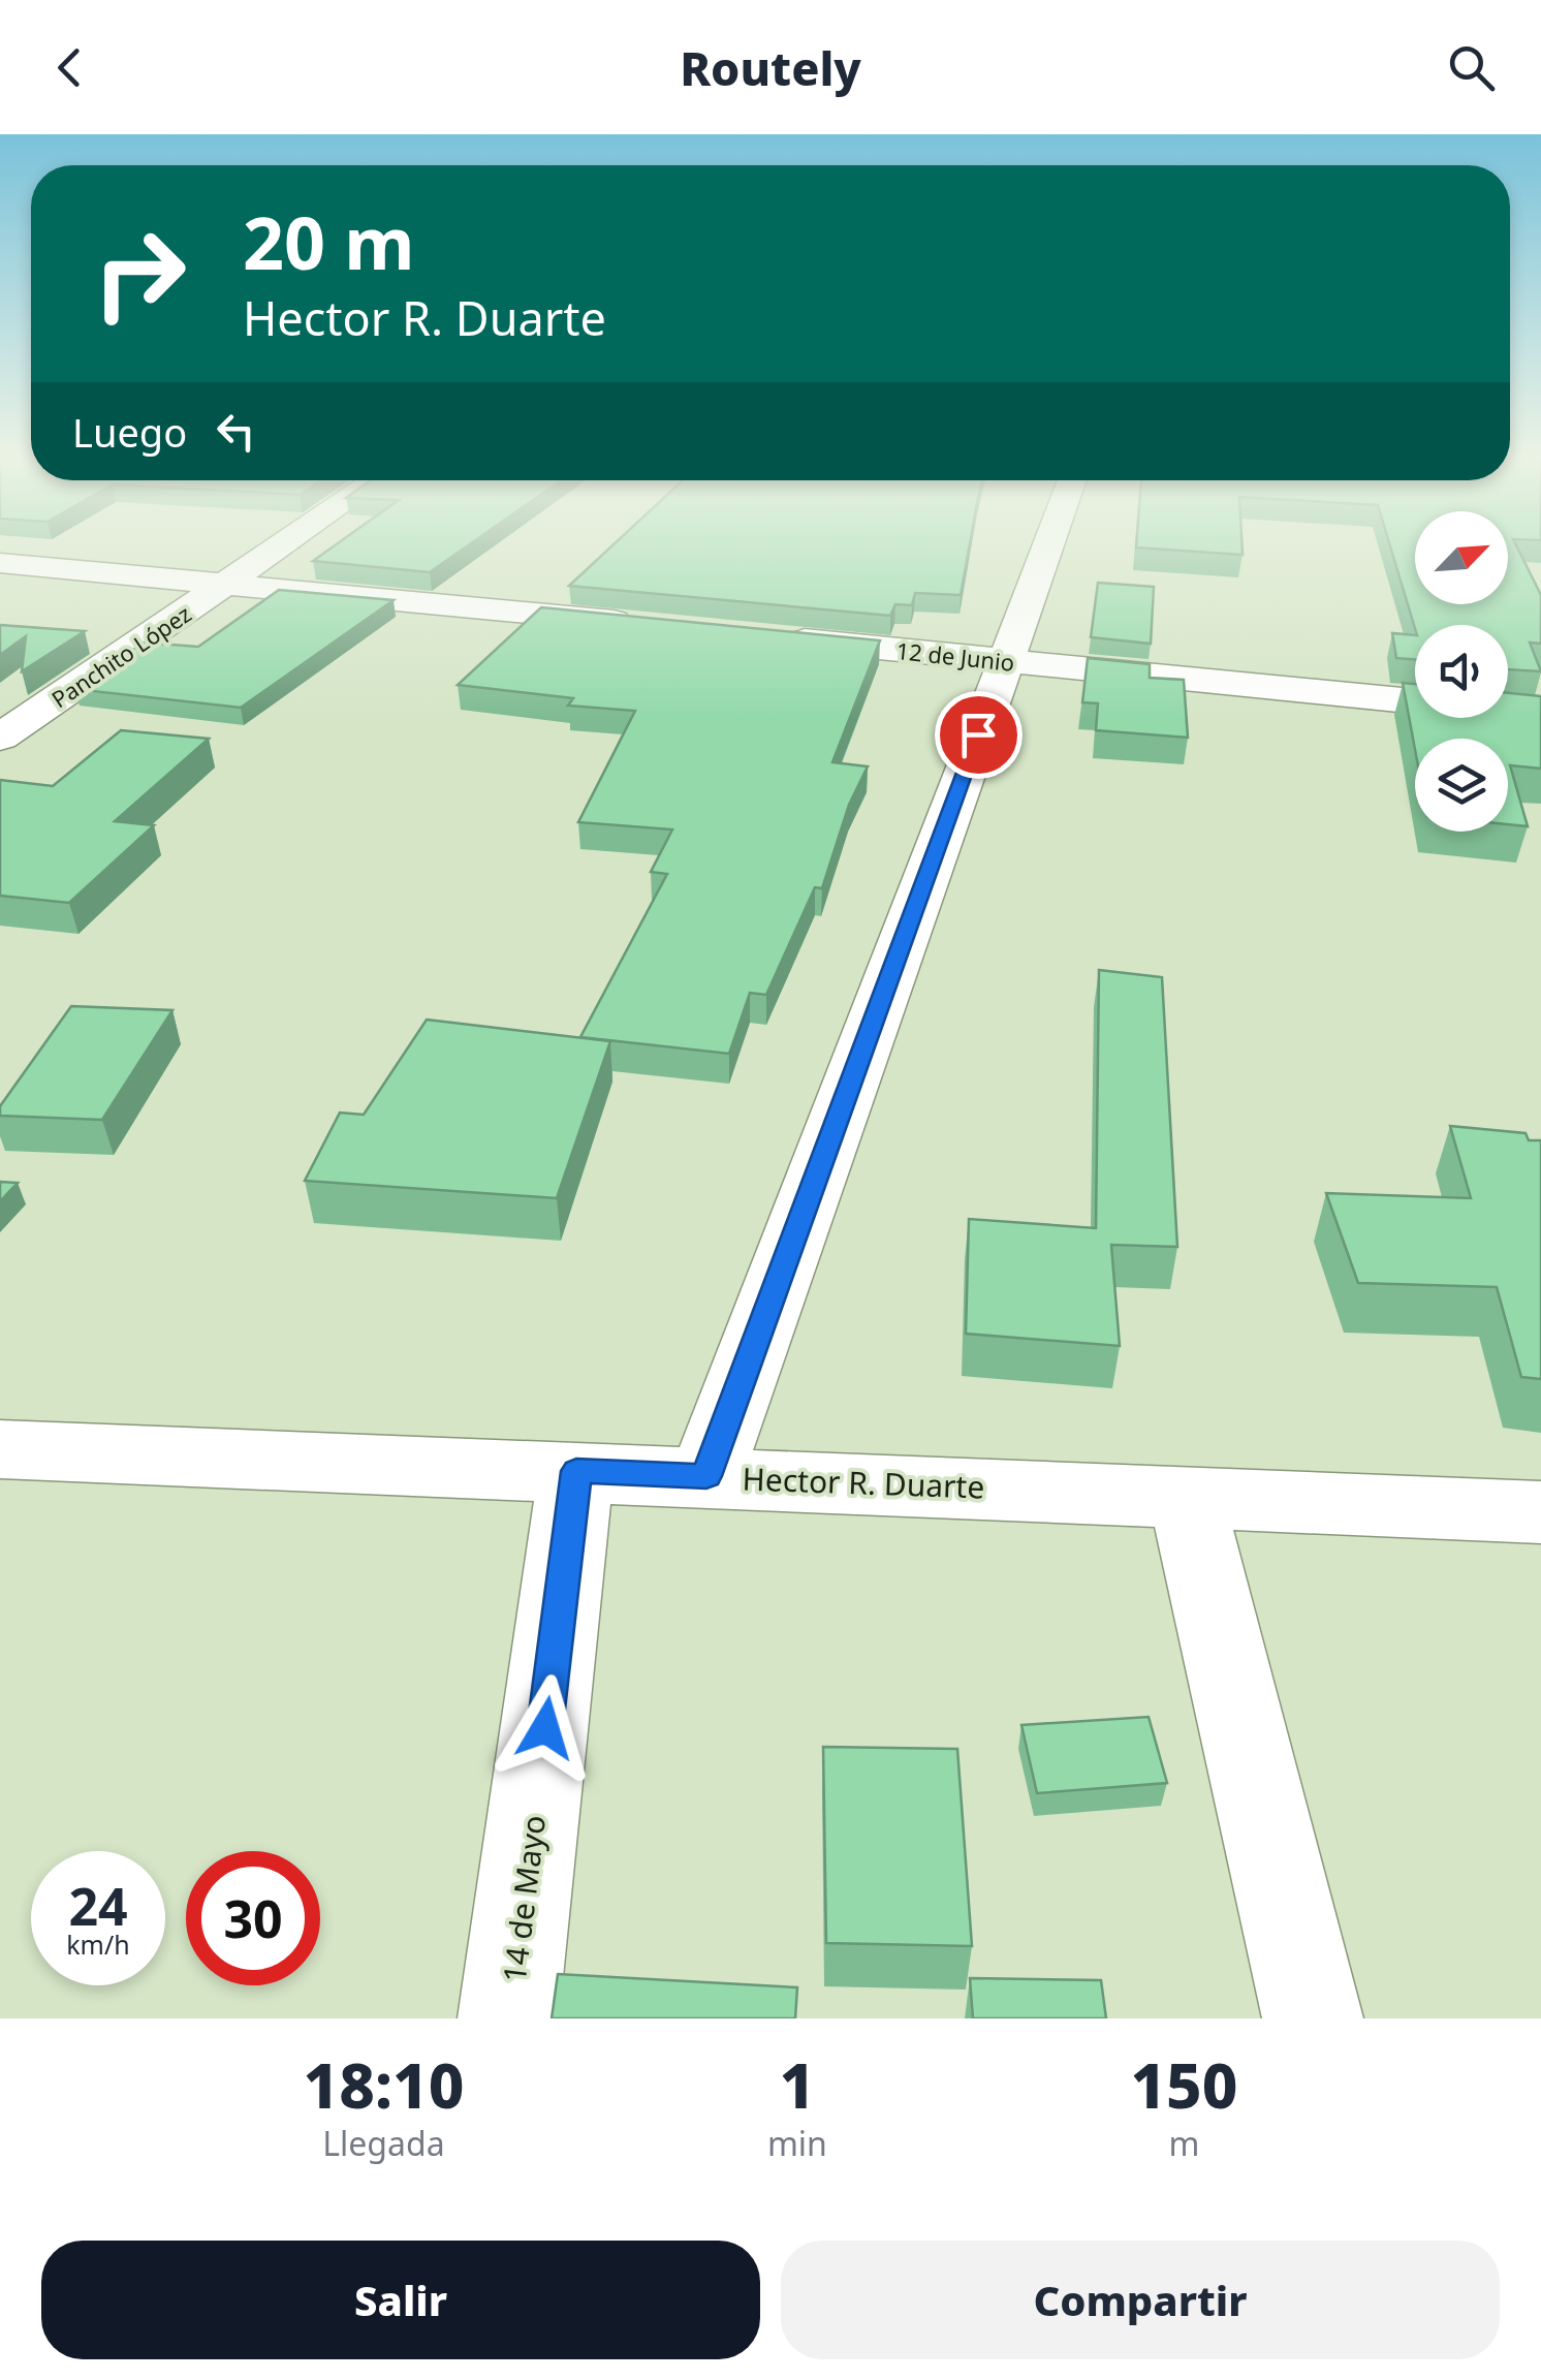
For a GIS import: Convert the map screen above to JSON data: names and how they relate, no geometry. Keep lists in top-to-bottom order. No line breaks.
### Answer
{"streets":{"street":["Panchito López","12 de Junio","Hector R. Duarte","14 de Mayo"]},"crossings":[["Hector R. Duarte","14 de Mayo"]],"north":"top right","page":{"header":"Routely","turn":["20 m","Hector R. Duarte"],"then":"Luego","speed":"24 km/h","limit":"30","eta":["18:10","Llegada","1","min","150","m"],"buttons":["Salir","Compartir"]}}
